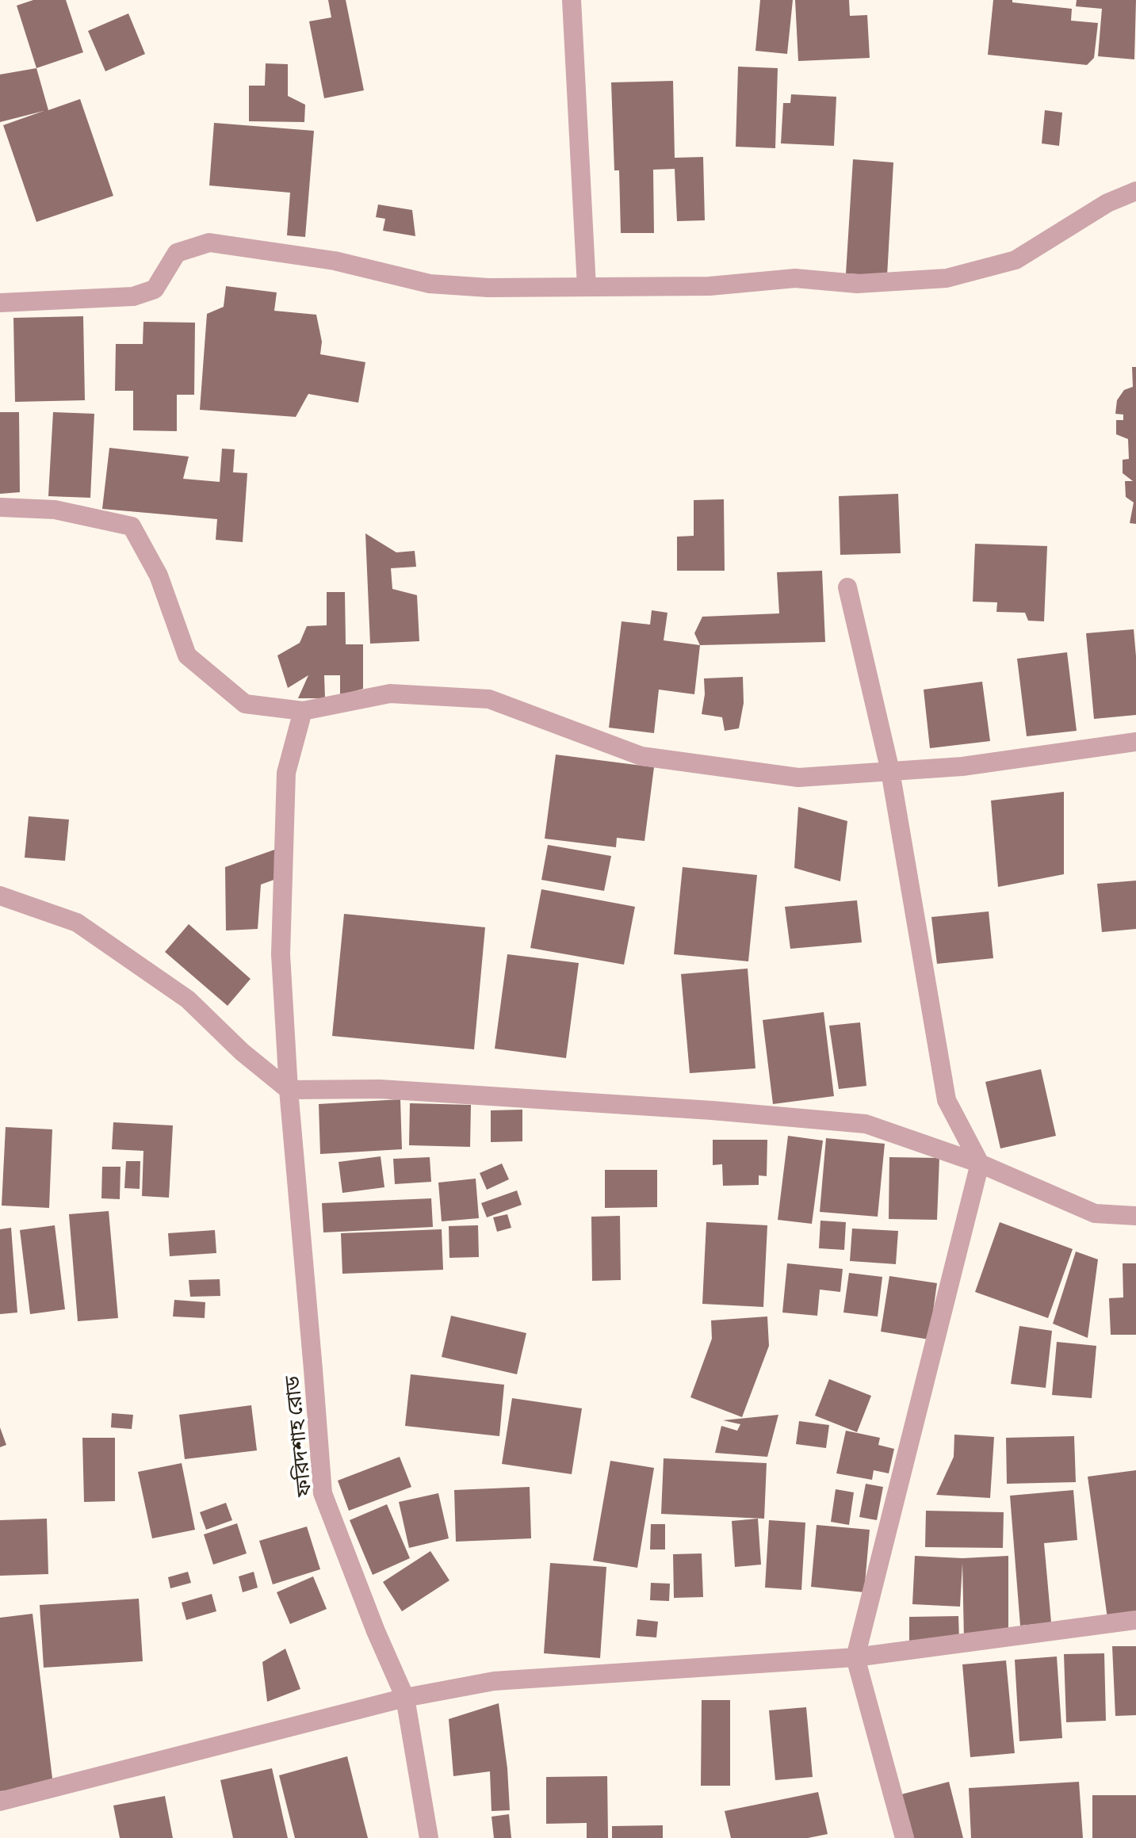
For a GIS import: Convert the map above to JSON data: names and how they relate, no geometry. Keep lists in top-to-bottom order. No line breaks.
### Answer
{"streets":{"street":["ফরিদশাহ রোড"]}}
